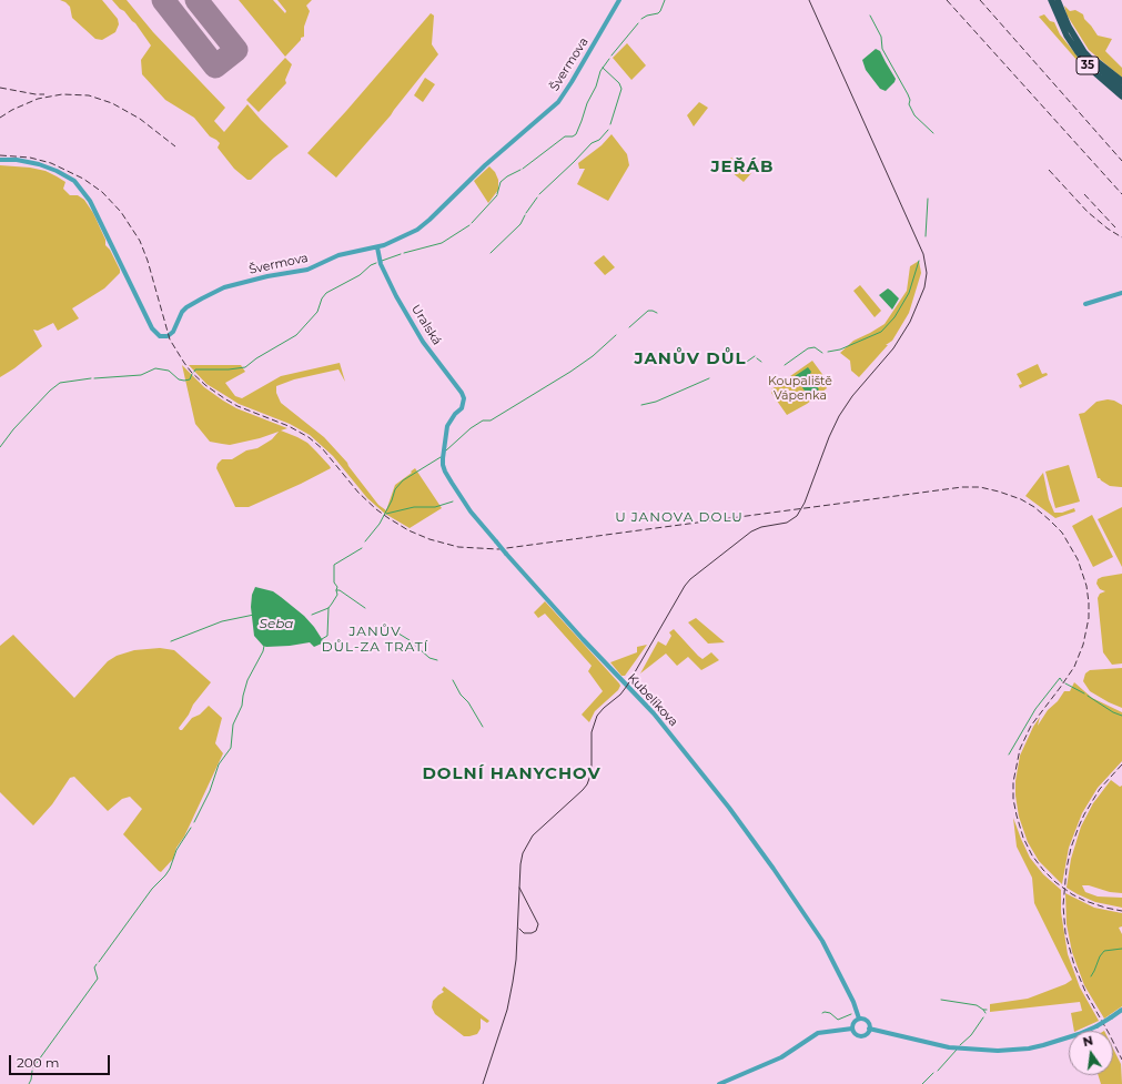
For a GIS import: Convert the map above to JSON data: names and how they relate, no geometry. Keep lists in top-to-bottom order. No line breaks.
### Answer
{"streets":{"highway":["35"],"street":["Švermova","Uralská","Kubelíkova"]},"crossings":[["Švermova","Uralská"],["Uralská","Kubelíkova"]],"districts":["JEŘÁB","JANŮV DŮL","U JANOVA DOLU","JANŮV DŮL-ZA TRATÍ","DOLNÍ HANYCHOV"],"water":["Seba"],"parks":["Koupaliště Vápenka"],"scale_bar":"200 m","north":"top"}
